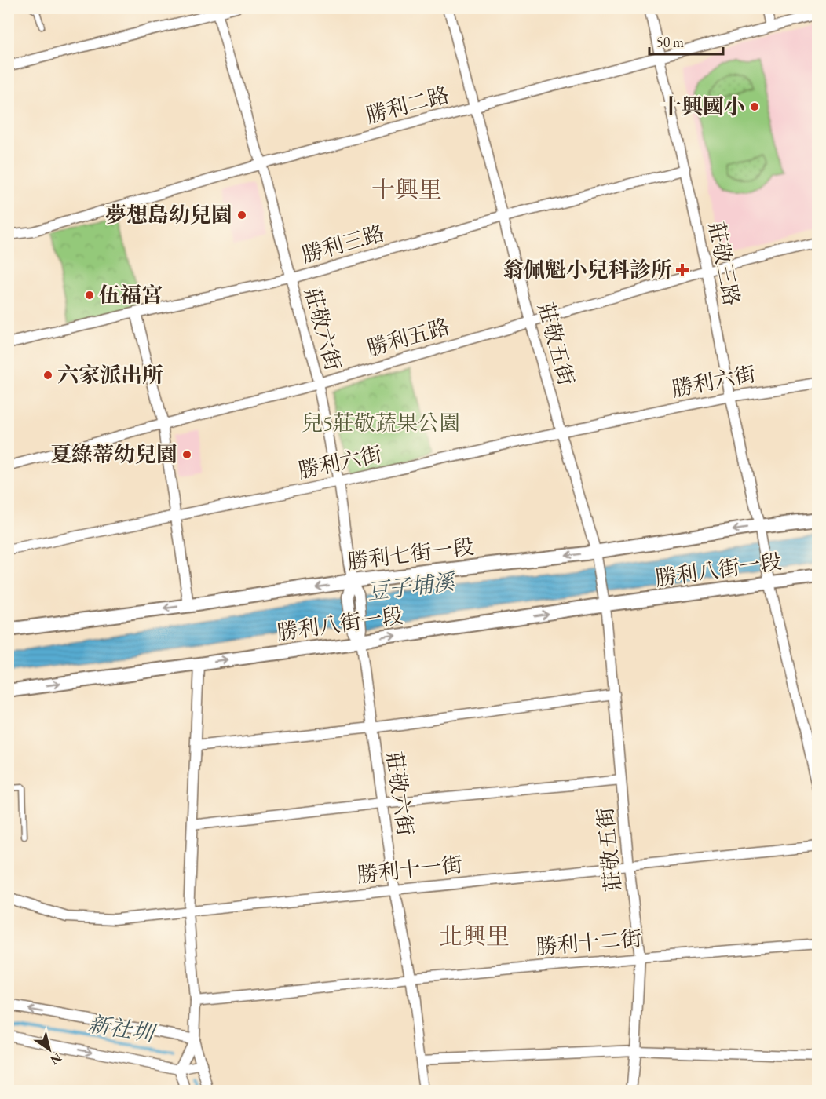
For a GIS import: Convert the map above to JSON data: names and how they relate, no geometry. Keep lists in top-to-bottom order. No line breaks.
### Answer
{"streets":{"street":["勝利二路","勝利三路","莊敬三路","莊敬六街","勝利五路","莊敬五街","勝利六街","勝利七街一段","勝利八街一段","勝利十一街","勝利十二街"]},"crossings":[["勝利二路","莊敬三路"],["勝利二路","莊敬六街"],["勝利二路","莊敬五街"],["勝利三路","莊敬三路"],["勝利三路","莊敬六街"],["勝利三路","莊敬五街"],["莊敬三路","勝利五路"],["莊敬三路","勝利六街"],["莊敬三路","勝利七街一段"],["莊敬三路","勝利八街一段"],["莊敬六街","勝利五路"],["莊敬六街","勝利六街"],["莊敬六街","勝利七街一段"],["莊敬六街","勝利八街一段"],["莊敬六街","勝利十一街"],["莊敬六街","勝利十二街"],["勝利五路","莊敬五街"],["莊敬五街","勝利六街"],["莊敬五街","勝利七街一段"],["莊敬五街","勝利八街一段"],["莊敬五街","勝利十一街"],["莊敬五街","勝利十二街"]],"one_way":["勝利七街一段"],"districts":["十興里","北興里"],"water":["豆子埔溪","新社圳"],"parks":["兒5莊敬蔬果公園"],"places":{"other":["十興國小","夢想島幼兒園","伍福宮","六家派出所","夏綠蒂幼兒園"],"health":["翁佩魁小兒科診所"]},"scale_bar":"50 m","north":"bottom right"}
